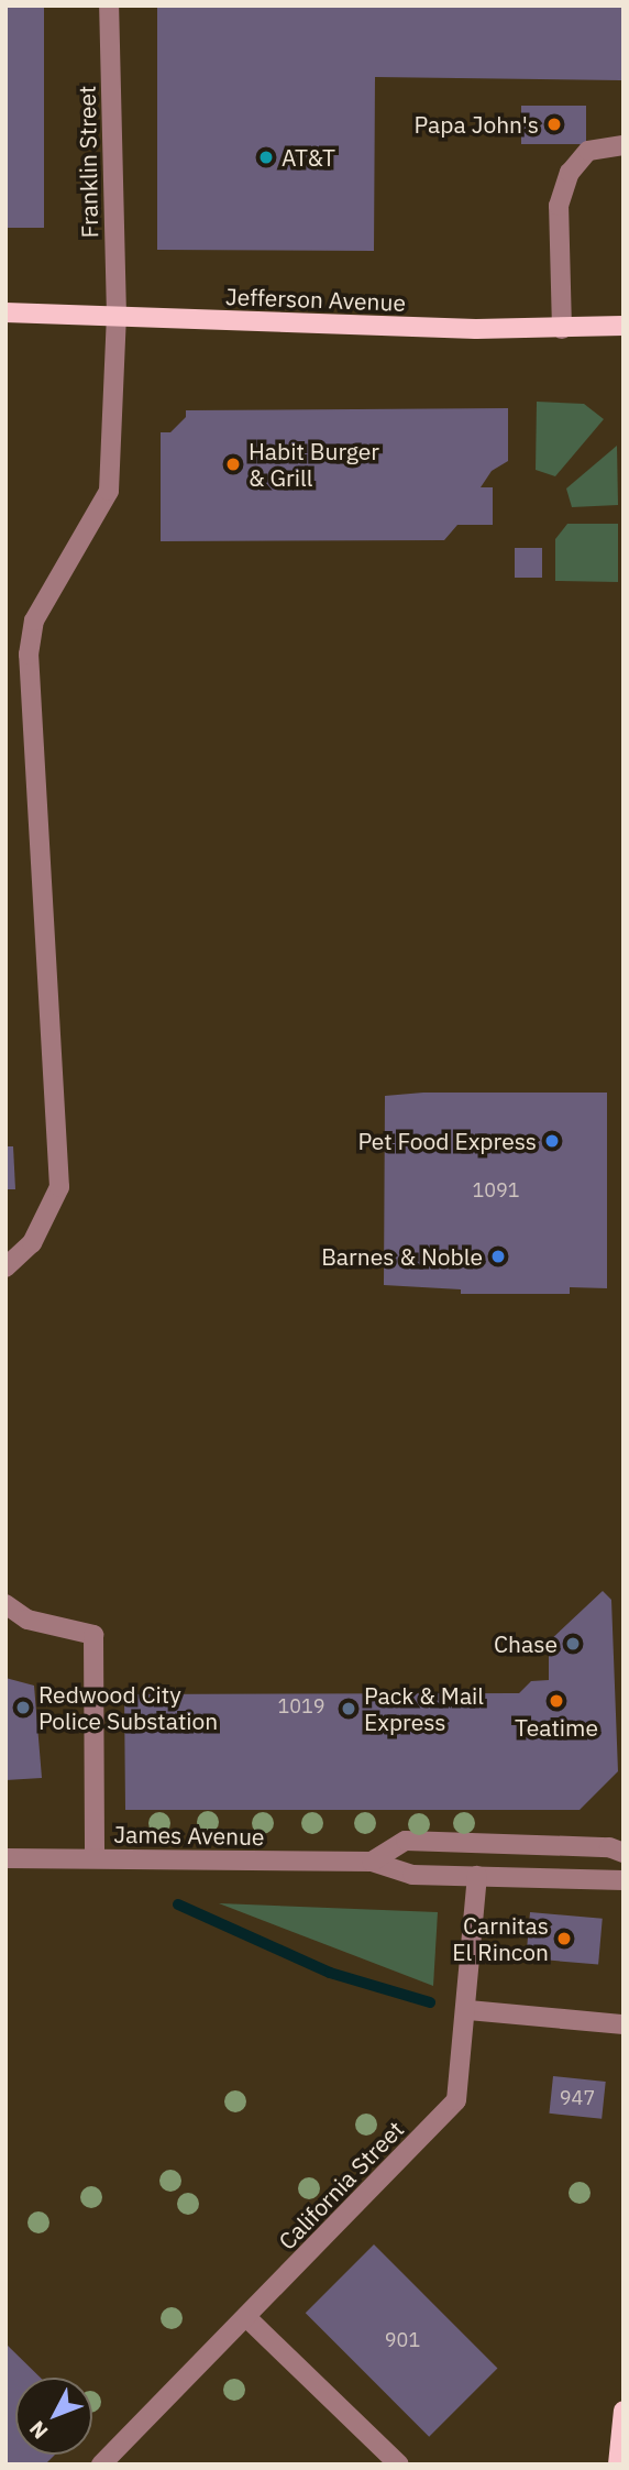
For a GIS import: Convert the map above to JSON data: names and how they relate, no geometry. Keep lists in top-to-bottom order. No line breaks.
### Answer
{"streets":{"main road":["Jefferson Avenue"],"street":["Franklin Street","James Avenue","California Street"]},"crossings":[["Franklin Street","Jefferson Avenue"],["James Avenue","California Street"]],"places":["Papa John's","AT&T","Habit Burger & Grill","Pet Food Express","Barnes & Noble","Chase","Teatime","Redwood City Police Substation","Pack & Mail Express","Carnitas El Rincon"],"house_numbers":["1091","1019","947","901"],"north":"bottom left"}
